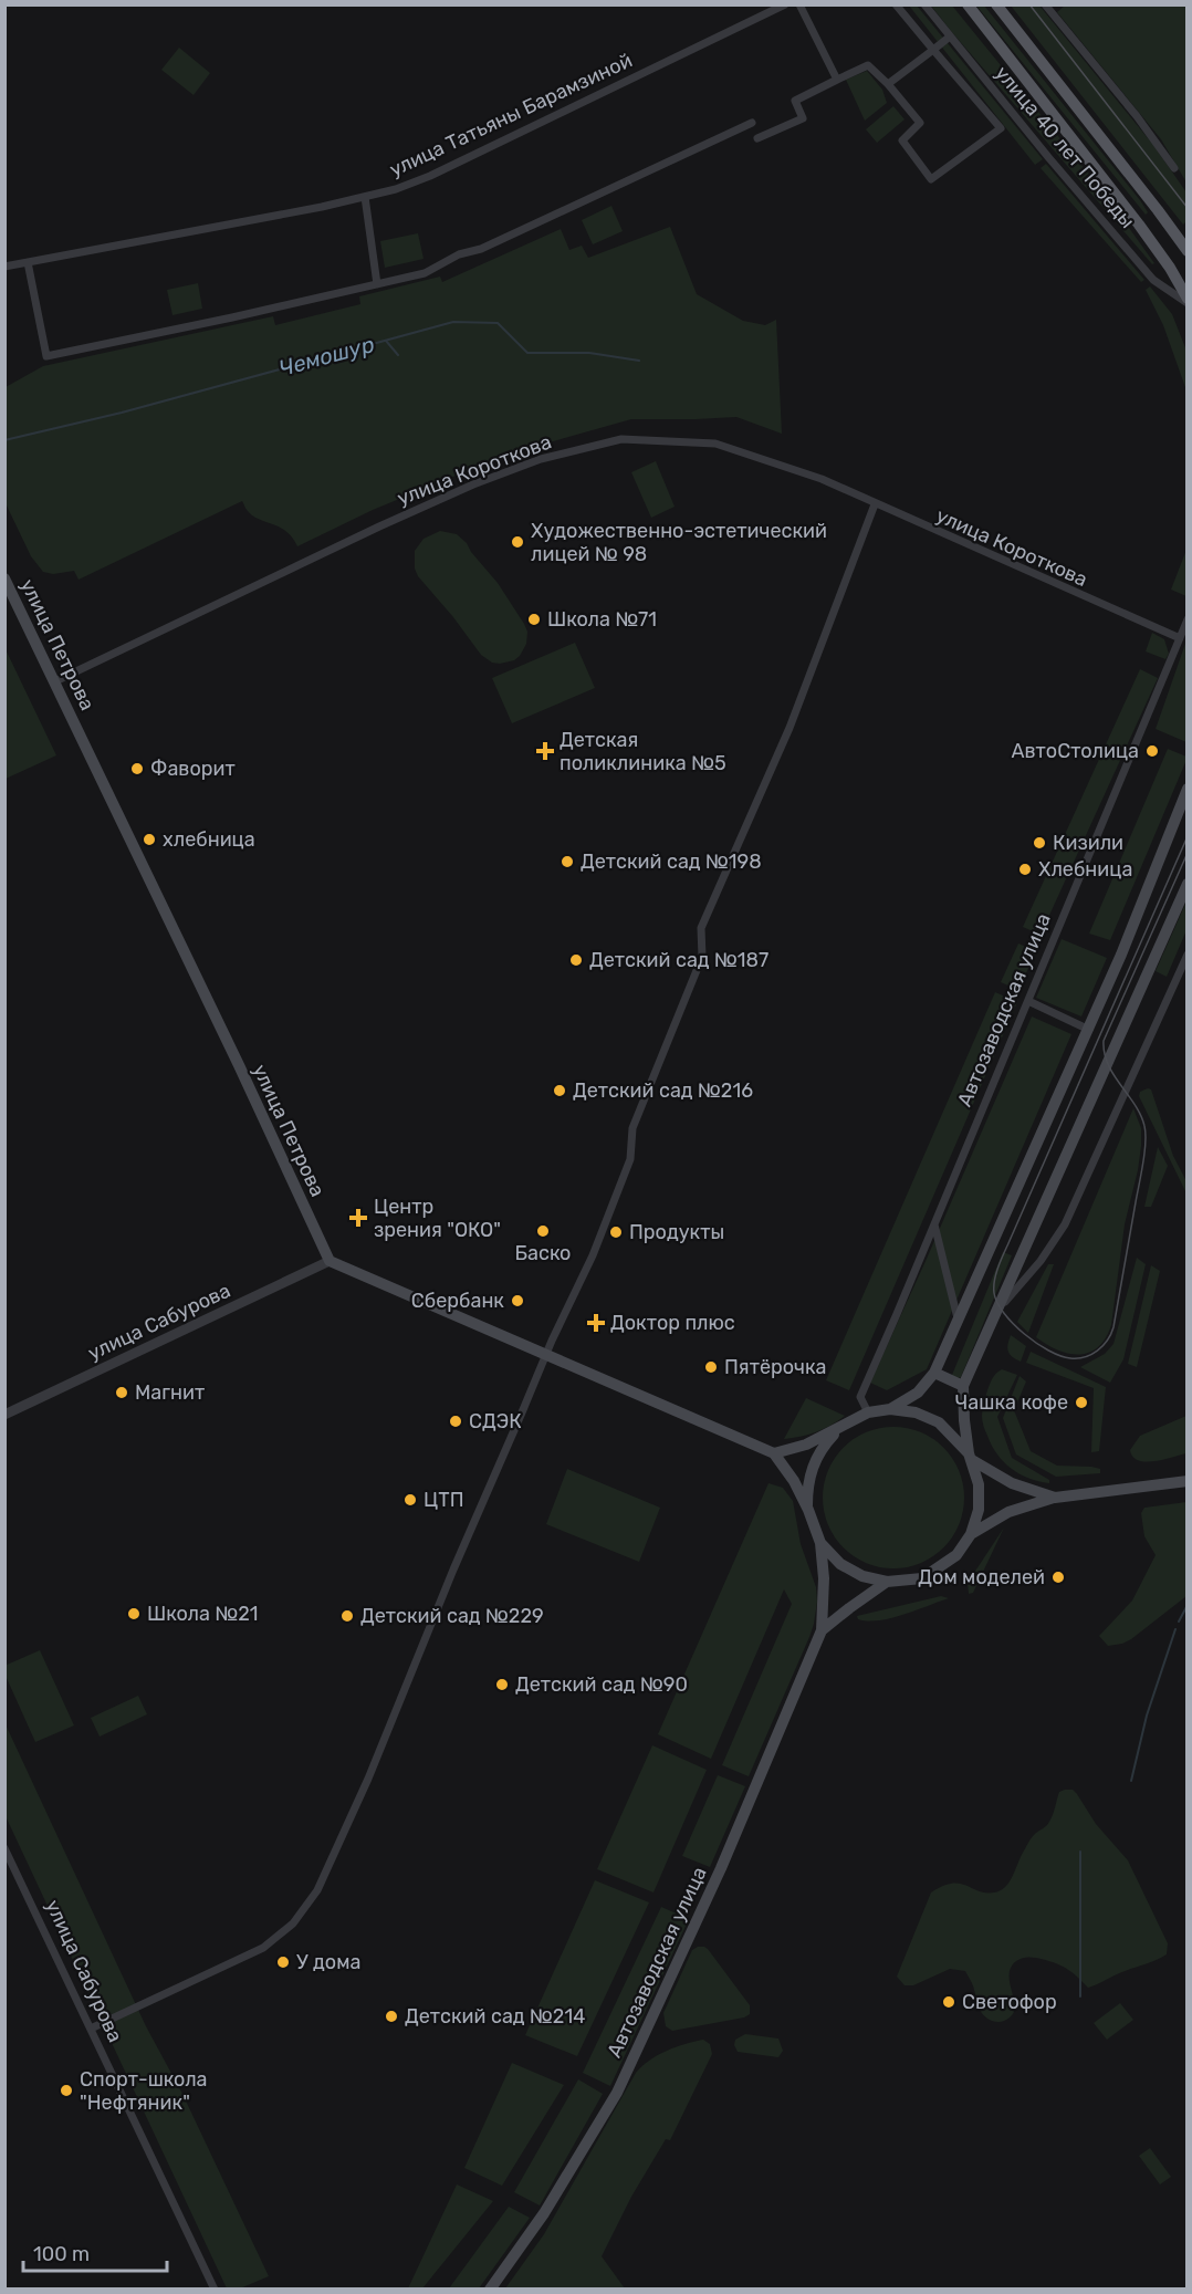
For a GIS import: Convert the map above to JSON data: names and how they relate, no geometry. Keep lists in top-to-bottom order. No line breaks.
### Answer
{"streets":{"main road":["улица 40 лет Победы","улица Петрова","Автозаводская улица"],"street":["улица Татьяны Барамзиной","улица Короткова","улица Сабурова"]},"crossings":[["улица Короткова","улица Петрова"],["улица Короткова","Автозаводская улица"],["улица Петрова","улица Сабурова"]],"water":["Чемошур"],"places":{"other":["Художественно-эстетический лицей № 98","Школа №71","АвтоСтолица","Фаворит","хлебница","Кизили","Детский сад №198","Хлебница","Детский сад №187","Детский сад №216","Баско","Продукты","Сбербанк","Пятёрочка","Магнит","Чашка кофе","СДЭК","ЦТП","Дом моделей","Школа №21","Детский сад №229","Детский сад №90","У дома","Светофор","Детский сад №214","Спорт-школа \"Нефтяник\""],"health":["Детская поликлиника №5","Центр зрения \"ОКО\"","Доктор плюс"]},"scale_bar":"100 m"}
